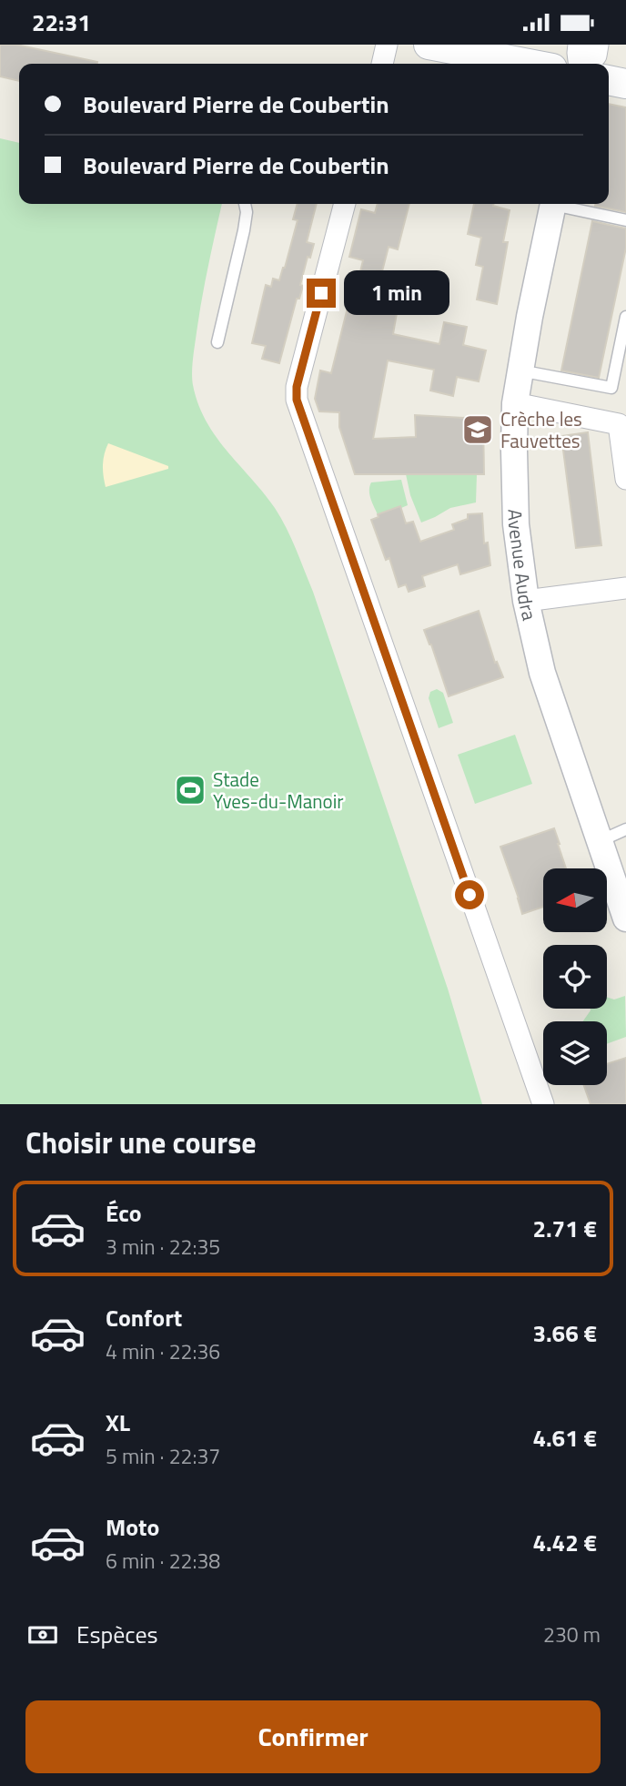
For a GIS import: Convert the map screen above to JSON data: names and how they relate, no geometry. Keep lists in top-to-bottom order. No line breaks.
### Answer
{"streets":{"street":["Avenue Audra"]},"places":{"school or university":["Crèche les Fauvettes"],"sports":["Stade Yves-du-Manoir"]},"north":"left","page":{"status":"22:31","banner":["Boulevard Pierre de Coubertin","Boulevard Pierre de Coubertin"],"bubble":"1 min","heading":"Choisir une course","list":[{"name":"Éco","note":"3 min · 22:35","value":"2.71 €"},{"name":"Confort","note":"4 min · 22:36","value":"3.66 €"},{"name":"XL","note":"5 min · 22:37","value":"4.61 €"},{"name":"Moto","note":"6 min · 22:38","value":"4.42 €"}],"pay":["Espèces","230 m"],"buttons":"Confirmer"}}
